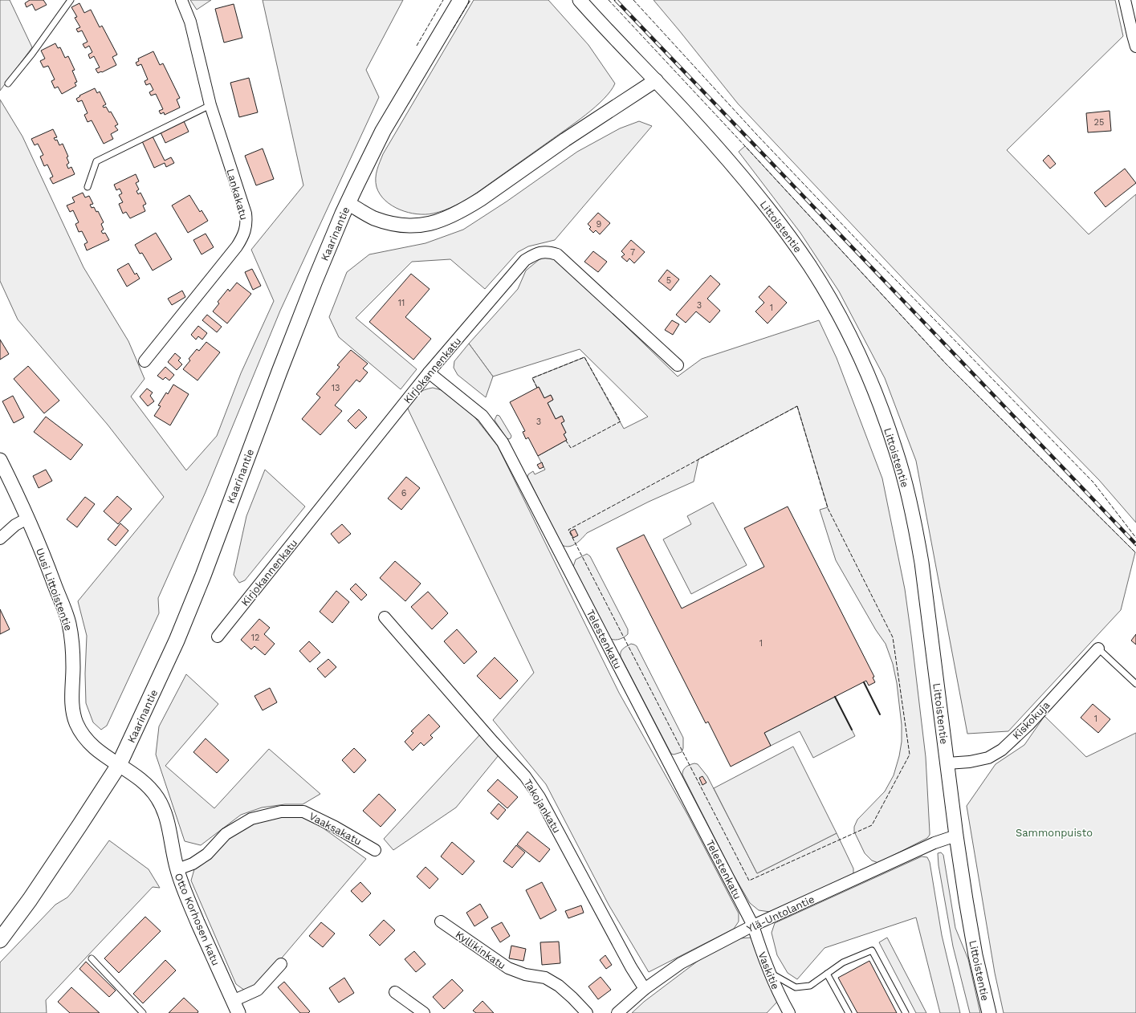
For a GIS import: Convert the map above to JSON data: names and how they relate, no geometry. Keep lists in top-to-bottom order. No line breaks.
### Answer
{"streets":{"main road":["Kaarinantie"],"street":["Lankakatu","Littoistentie","Kirjokannenkatu","Uusi Littoistentie","Telestenkatu","Kiskokuja","Takojankatu","Vaaksakatu","Ylä-Untolantie","Otto Korhosen katu","Kyllikinkatu","Vaskitie"]},"crossings":[["Littoistentie","Kiskokuja"],["Littoistentie","Ylä-Untolantie"],["Kaarinantie","Uusi Littoistentie"],["Kaarinantie","Otto Korhosen katu"],["Kirjokannenkatu","Telestenkatu"],["Uusi Littoistentie","Otto Korhosen katu"],["Telestenkatu","Ylä-Untolantie"],["Telestenkatu","Vaskitie"],["Takojankatu","Ylä-Untolantie"],["Vaaksakatu","Otto Korhosen katu"],["Ylä-Untolantie","Vaskitie"]],"parks":["Sammonpuisto"],"house_numbers":["25","9","7","5","11","3","1","13","3","6","12","1","1"]}
